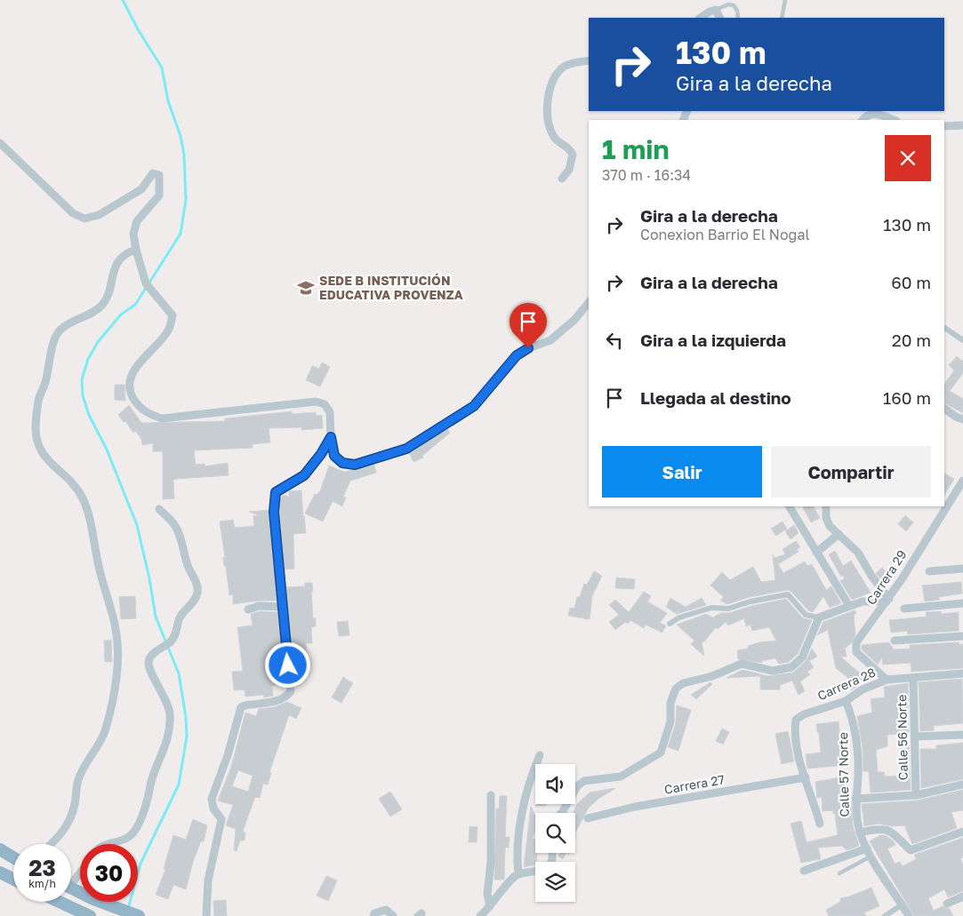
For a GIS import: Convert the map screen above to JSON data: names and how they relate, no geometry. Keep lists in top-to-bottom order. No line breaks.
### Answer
{"streets":{"street":["Carrera 29","Carrera 28","Calle 56 Norte","Calle 57 Norte","Carrera 27"]},"crossings":[["Carrera 29","Carrera 28"],["Carrera 28","Calle 56 Norte"],["Carrera 28","Calle 57 Norte"],["Carrera 28","Carrera 27"]],"places":{"school or university":["SEDE B INSTITUCIÓN EDUCATIVA PROVENZA"]},"page":{"turn":["130 m","Gira a la derecha"],"heading":["1 min","370 m · 16:34"],"list":[{"name":"Gira a la derecha","note":"Conexion Barrio El Nogal","value":"130 m"},{"name":"Gira a la derecha","value":"60 m"},{"name":"Gira a la izquierda","value":"20 m"},{"name":"Llegada al destino","value":"160 m"}],"buttons":["Salir","Compartir"],"speed":"23 km/h","limit":"30"}}
